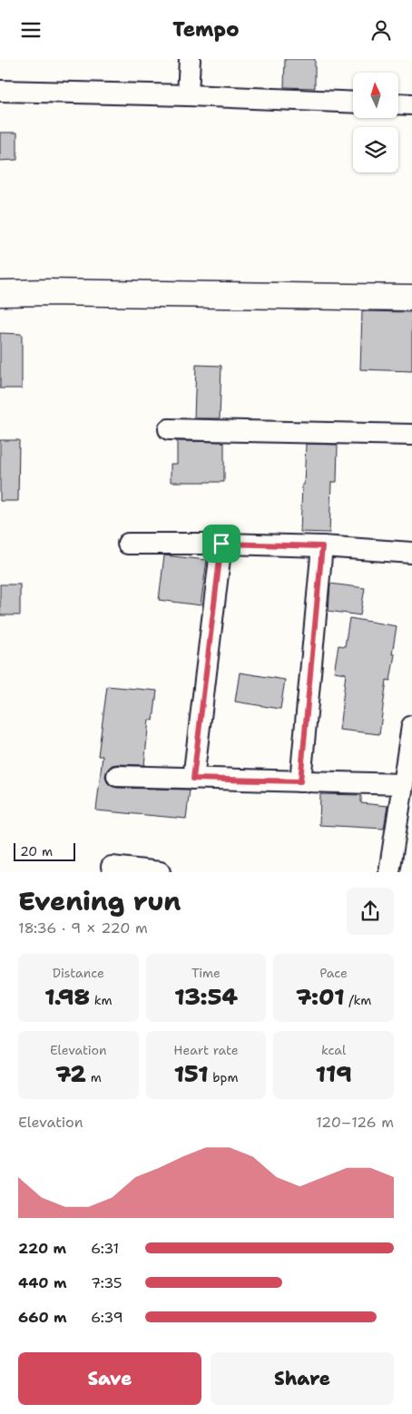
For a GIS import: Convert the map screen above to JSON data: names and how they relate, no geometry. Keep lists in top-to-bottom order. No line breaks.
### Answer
{"scale_bar":"20 m","north":"top","page":{"header":"Tempo","scale":"20 m","heading":["Evening run","18:36 · 9 × 220 m"],"stats":[["Distance","1.98 km"],["Time","13:54"],["Pace","7:01 /km"],["Elevation","72 m"],["Heart rate","151 bpm"],["kcal","119"]],"chart":["Elevation","120–126 m"],"list":[{"name":"220 m","note":"6:31"},{"name":"440 m","note":"7:35"},{"name":"660 m","note":"6:39"}],"buttons":["Save","Share"]}}
